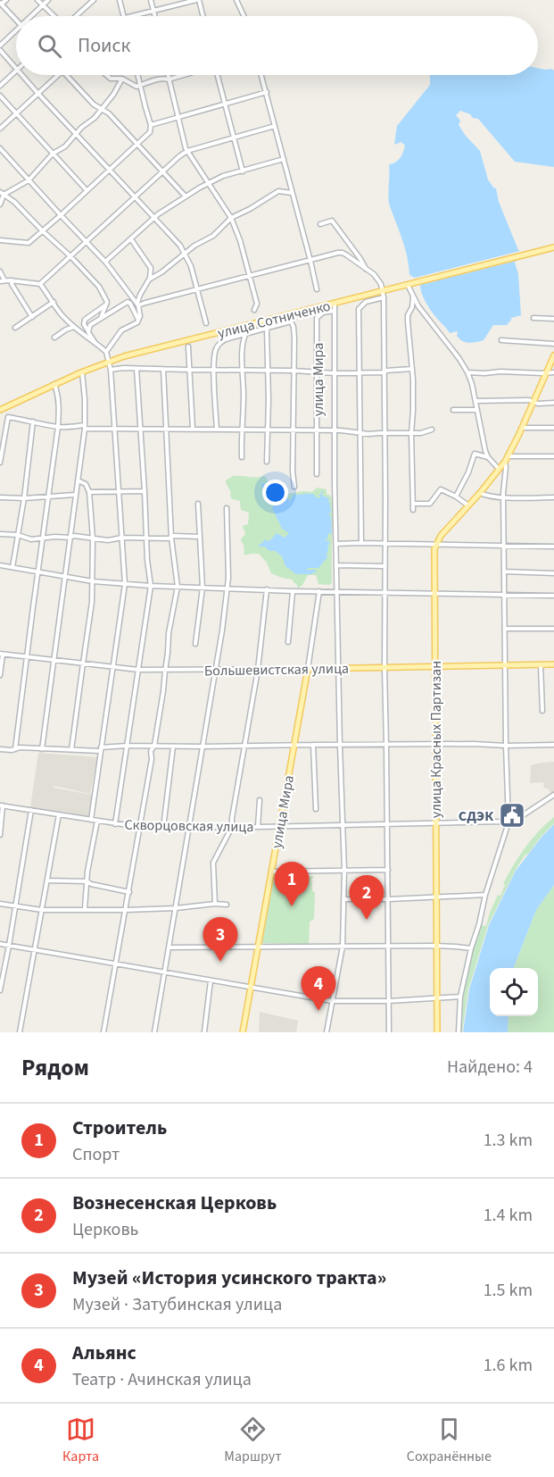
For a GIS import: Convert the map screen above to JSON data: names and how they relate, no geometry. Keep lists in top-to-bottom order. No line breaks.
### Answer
{"streets":{"main road":["улица Сотниченко","улица Мира","Большевистская улица","улица Красных Партизан"],"street":["Скворцовская улица"]},"crossings":[["улица Мира","Большевистская улица"],["улица Мира","Скворцовская улица"],["Большевистская улица","улица Красных Партизан"],["улица Красных Партизан","Скворцовская улица"]],"places":{"public building":["СДЭК"]},"page":{"search":"Поиск","pins":["1","2","3","4"],"heading":["Рядом","Найдено: 4"],"list":[{"mark":"1","name":"Строитель","note":"Спорт","value":"1.3 km"},{"mark":"2","name":"Вознесенская Церковь","note":"Церковь","value":"1.4 km"},{"mark":"3","name":"Музей «История усинского тракта»","note":"Музей · Затубинская улица","value":"1.5 km"},{"mark":"4","name":"Альянс","note":"Театр · Ачинская улица","value":"1.6 km"}],"nav":["Карта","Маршрут","Сохранённые"]}}
